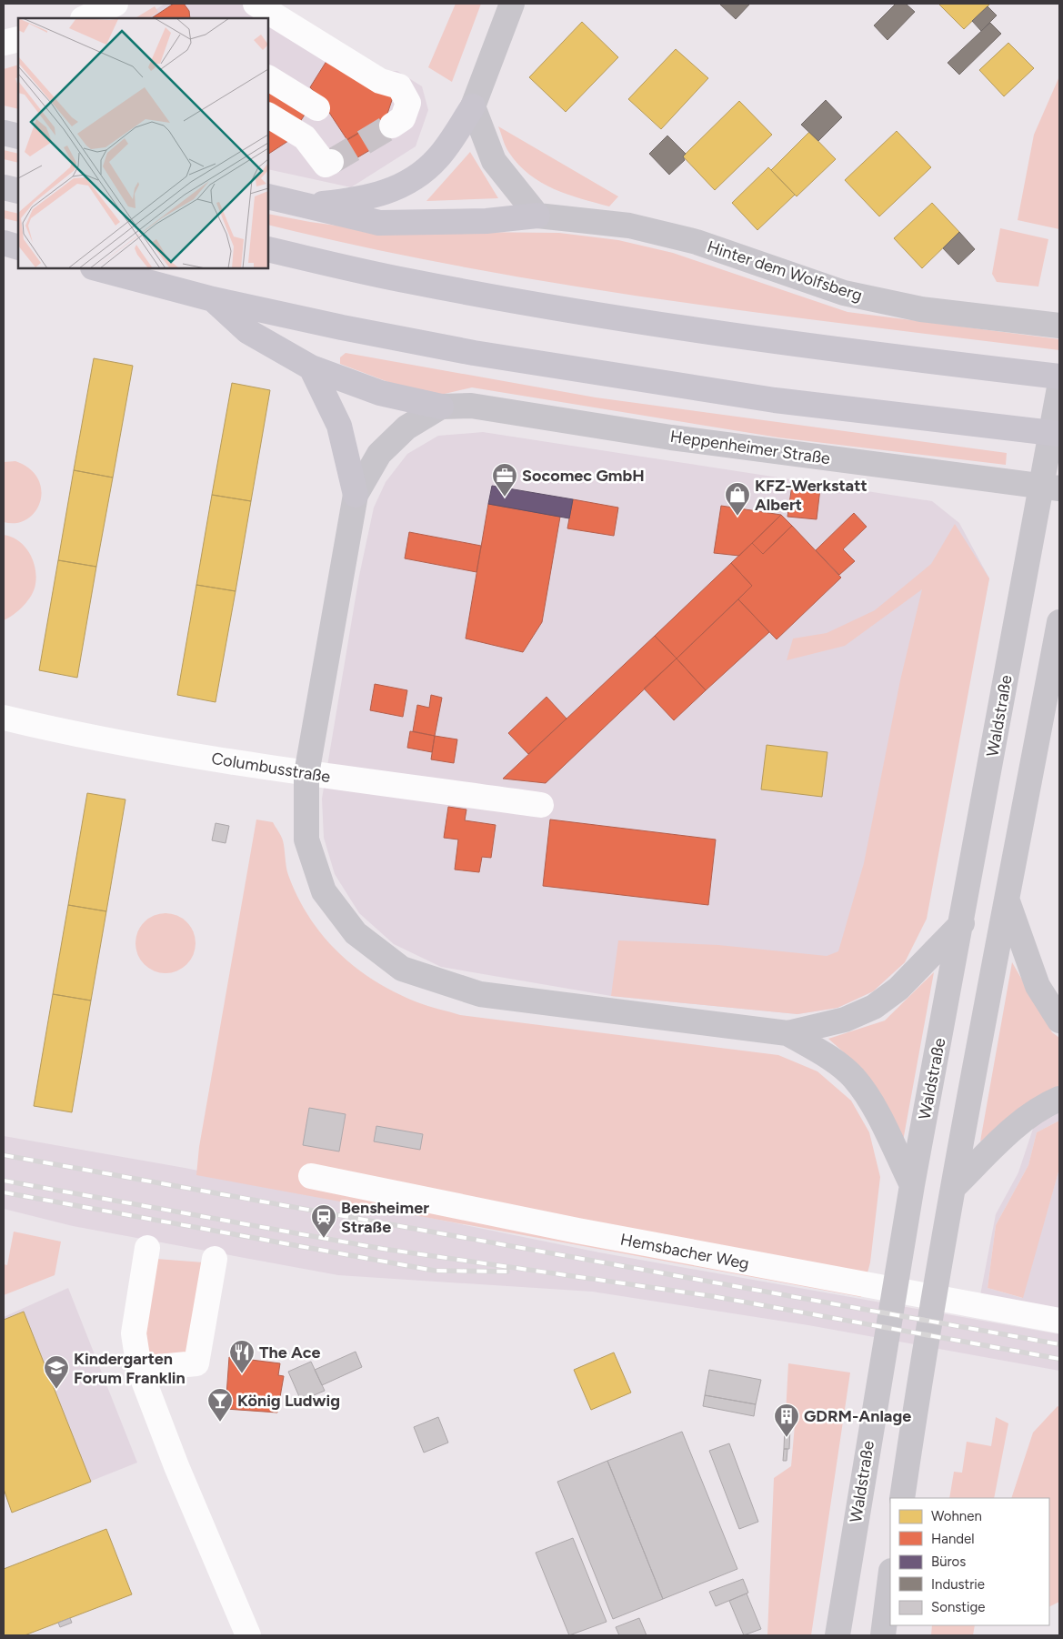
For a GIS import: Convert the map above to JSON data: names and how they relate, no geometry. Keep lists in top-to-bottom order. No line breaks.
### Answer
{"streets":{"main road":["Hinter dem Wolfsberg","Heppenheimer Straße","Waldstraße"],"street":["Columbusstraße","Hemsbacher Weg"]},"places":{"office":["Socomec GmbH"],"shop":["KFZ-Werkstatt Albert"],"station":["Bensheimer Straße"],"restaurant":["The Ace"],"school or university":["Kindergarten Forum Franklin"],"bar":["König Ludwig"],"building":["GDRM-Anlage"]},"legend":["Wohnen","Handel","Büros","Industrie","Sonstige"]}
